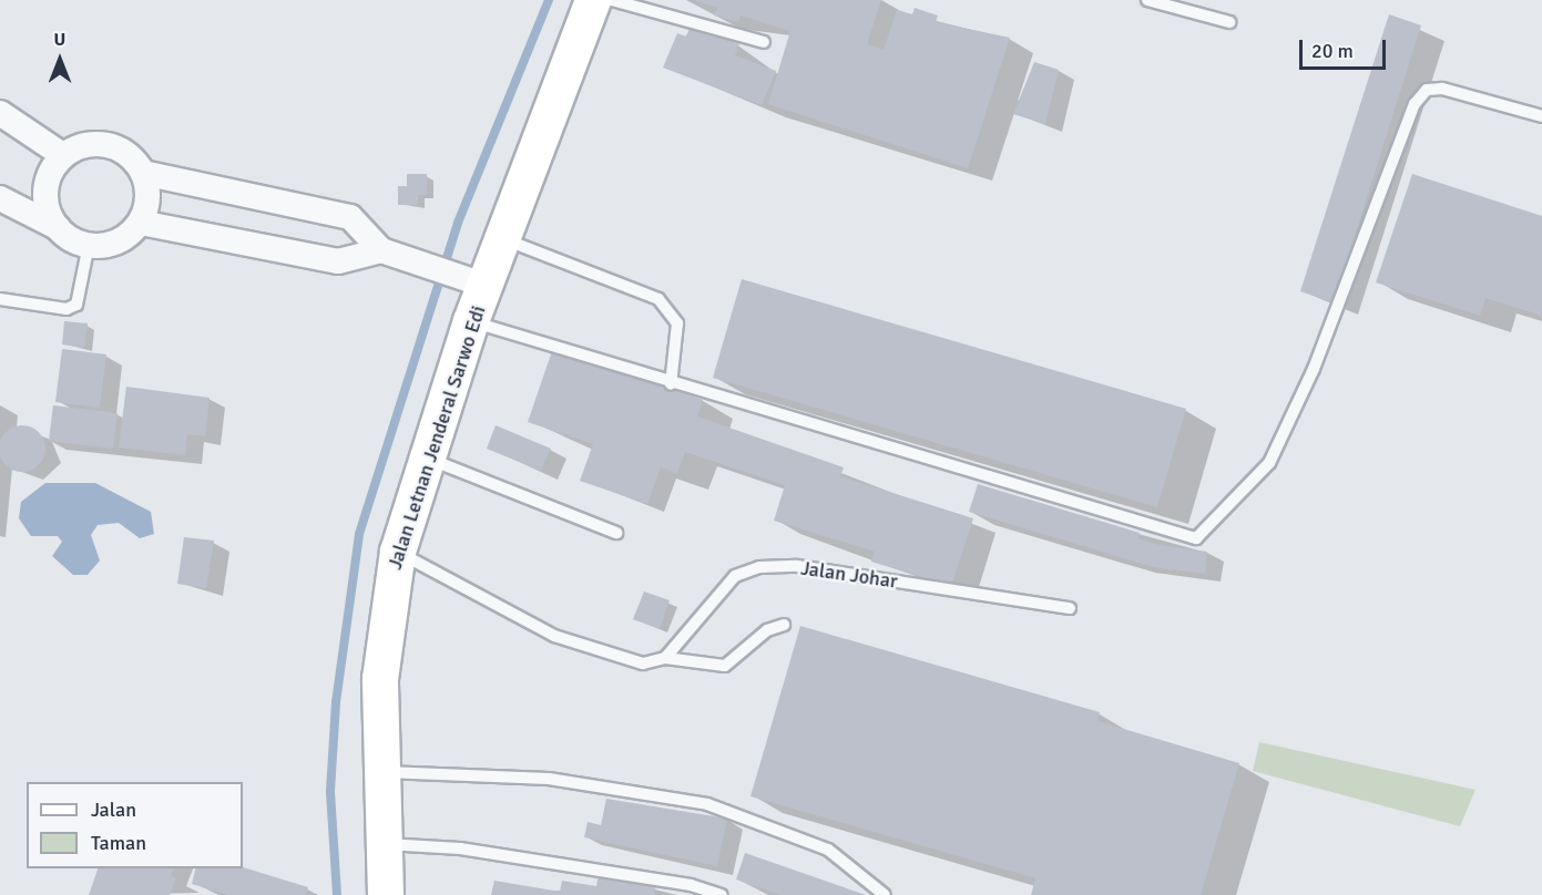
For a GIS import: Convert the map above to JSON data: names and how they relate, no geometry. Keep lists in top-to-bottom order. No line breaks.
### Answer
{"streets":{"main road":["Jalan Letnan Jenderal Sarwo Edi"],"lane":["Jalan Johar"]},"legend":["Jalan","Taman"],"scale_bar":"20 m","north":"top"}
